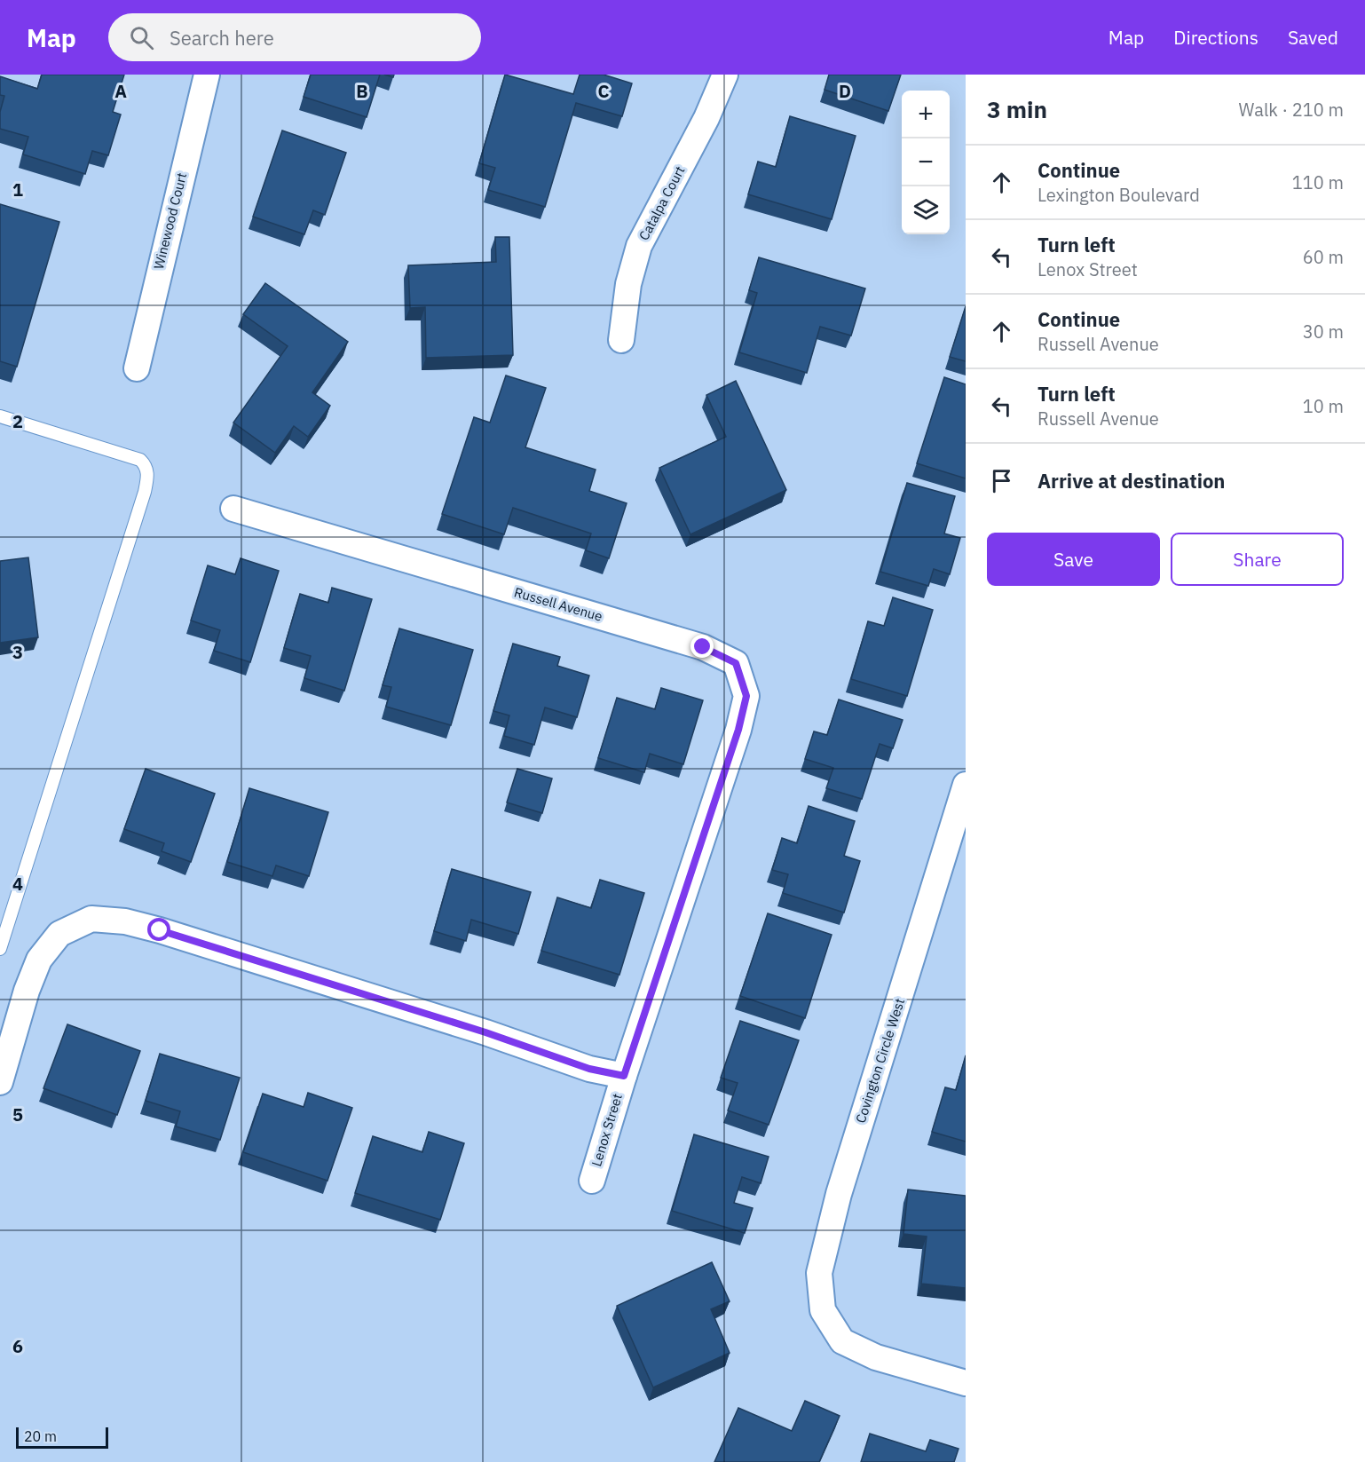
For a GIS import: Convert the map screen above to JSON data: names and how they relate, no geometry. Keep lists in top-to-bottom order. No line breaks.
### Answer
{"streets":{"street":["Catalpa Court","Winewood Court","Russell Avenue","Covington Circle West","Lenox Street"]},"crossings":[["Russell Avenue","Lenox Street"]],"scale_bar":"20 m","page":{"header":"Map","search":"Search here","nav":["Map","Directions","Saved"],"heading":["3 min","Walk · 210 m"],"map_buttons":["+","−"],"list":[["Continue","Lexington Boulevard","110 m"],["Turn left","Lenox Street","60 m"],["Continue","Russell Avenue","30 m"],["Turn left","Russell Avenue","10 m"],"Arrive at destination"],"buttons":["Save","Share"],"scale":"20 m"},"grid":{"columns":["A","B","C","D"],"rows":["1","2","3","4","5","6"]}}
